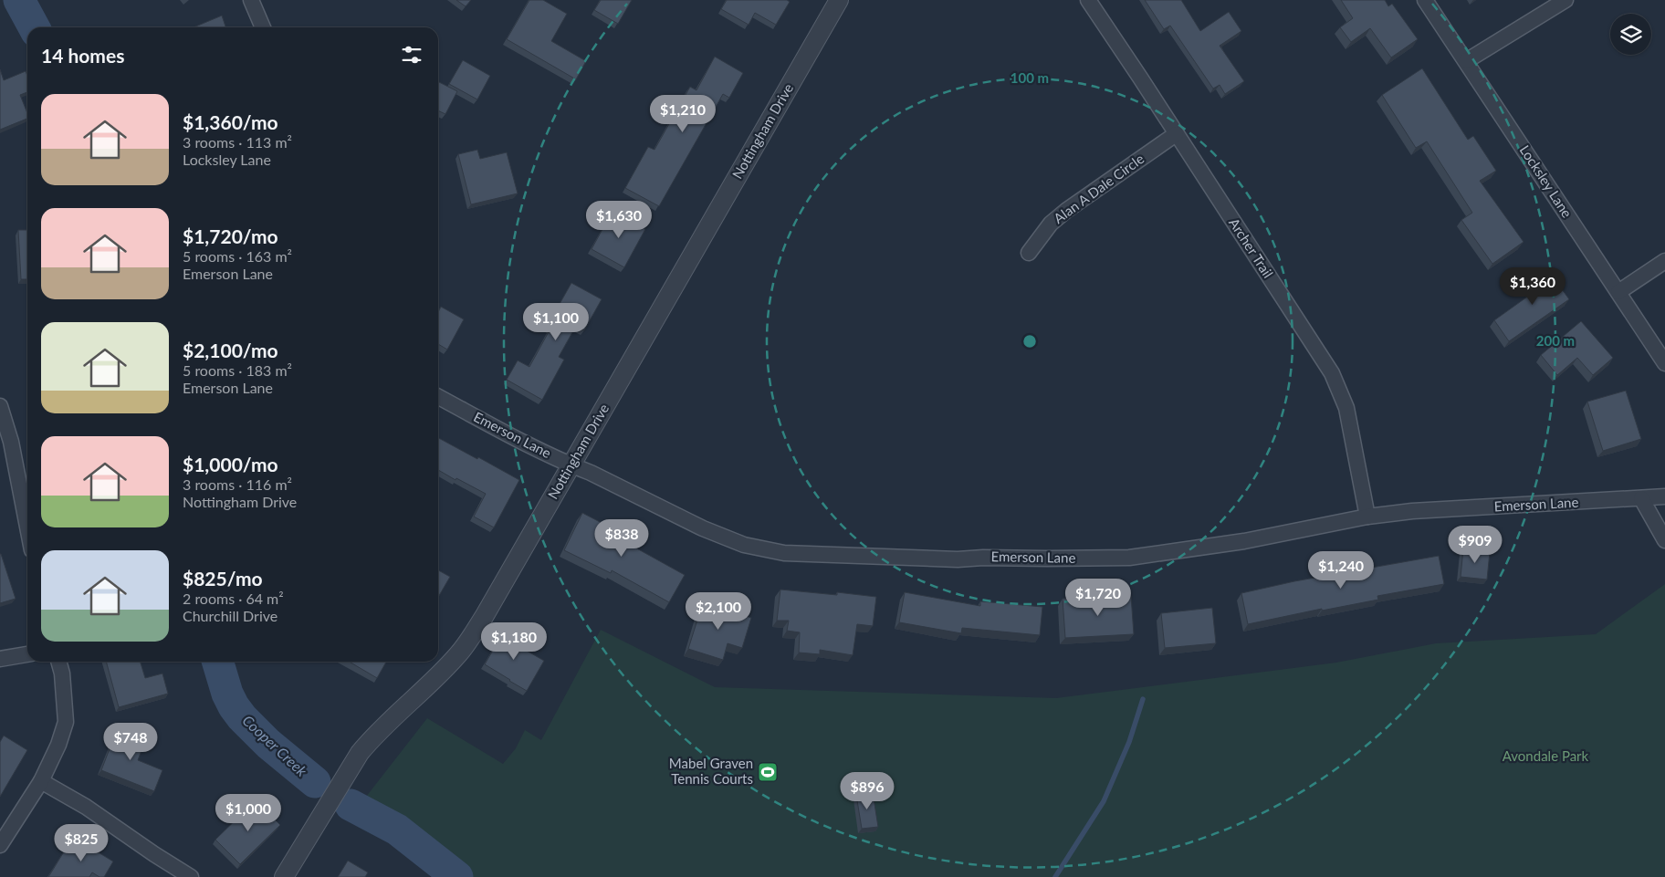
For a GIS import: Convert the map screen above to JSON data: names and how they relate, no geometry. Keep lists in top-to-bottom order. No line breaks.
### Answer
{"streets":{"street":["Nottingham Drive","Locksley Lane","Alan A Dale Circle","Archer Trail","Emerson Lane"]},"crossings":[["Nottingham Drive","Emerson Lane"],["Alan A Dale Circle","Archer Trail"],["Archer Trail","Emerson Lane"]],"water":["Cooper Creek"],"parks":["Avondale Park"],"places":{"sports":["Mabel Graven Tennis Courts"]},"page":{"heading":"14 homes","list":[{"name":"$1,360/mo","note":"3 rooms · 113 m² · Locksley Lane"},{"name":"$1,720/mo","note":"5 rooms · 163 m² · Emerson Lane"},{"name":"$2,100/mo","note":"5 rooms · 183 m² · Emerson Lane"},{"name":"$1,000/mo","note":"3 rooms · 116 m² · Nottingham Drive"},{"name":"$825/mo","note":"2 rooms · 64 m² · Churchill Drive"}],"price":["$1,210","$1,630","$1,360","$1,100","$838","$909","$1,240","$1,720","$2,100","$1,180","$748","$896","$1,000","$825"]},"rings":["100 m","200 m"]}
